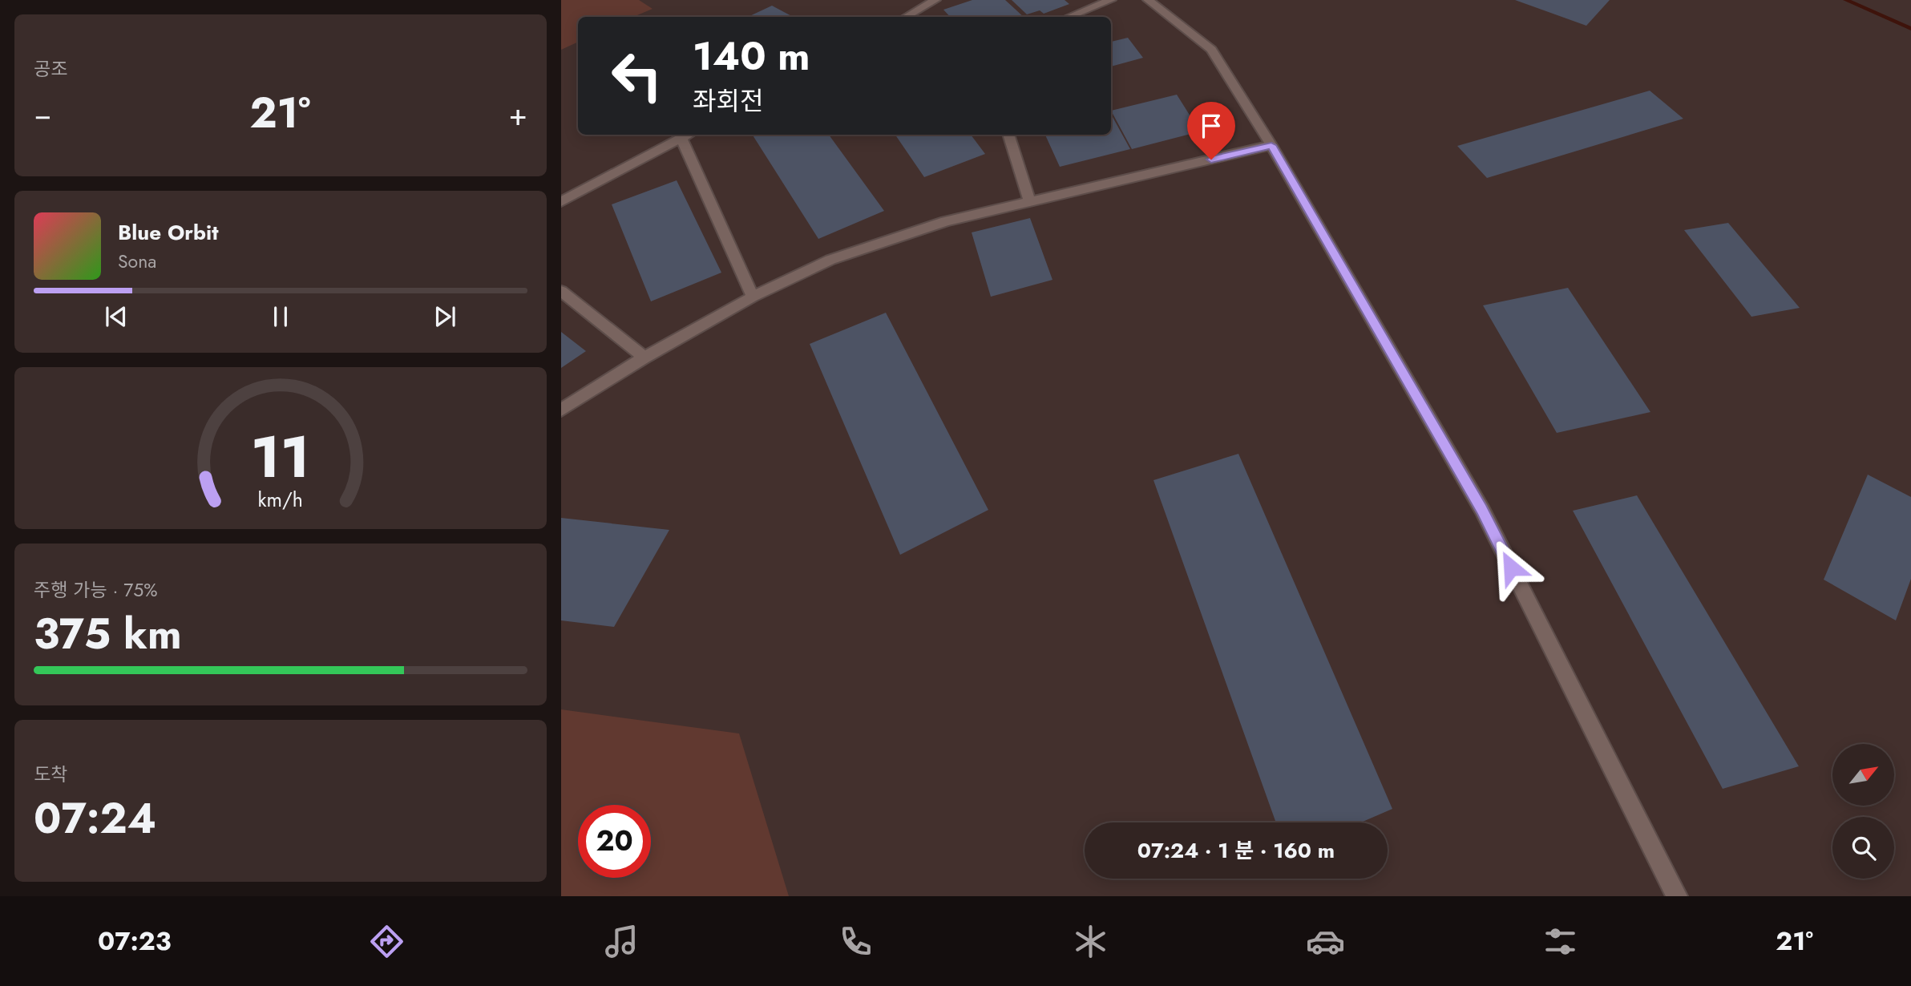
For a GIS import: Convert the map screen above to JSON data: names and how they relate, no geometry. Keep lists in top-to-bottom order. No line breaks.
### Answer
{"north":"top right","page":{"tile":["공조",["주행 가능 · 75%","375 km"],["도착","07:24"]],"turn":["140 m","좌회전"],"heat":["−","21°","+"],"song":["Blue Orbit","Sona"],"limit":"20","trip":"07:24 · 1 분 · 160 m","tabs":["07:23","21°"],"gauge":["11","km/h"]}}
